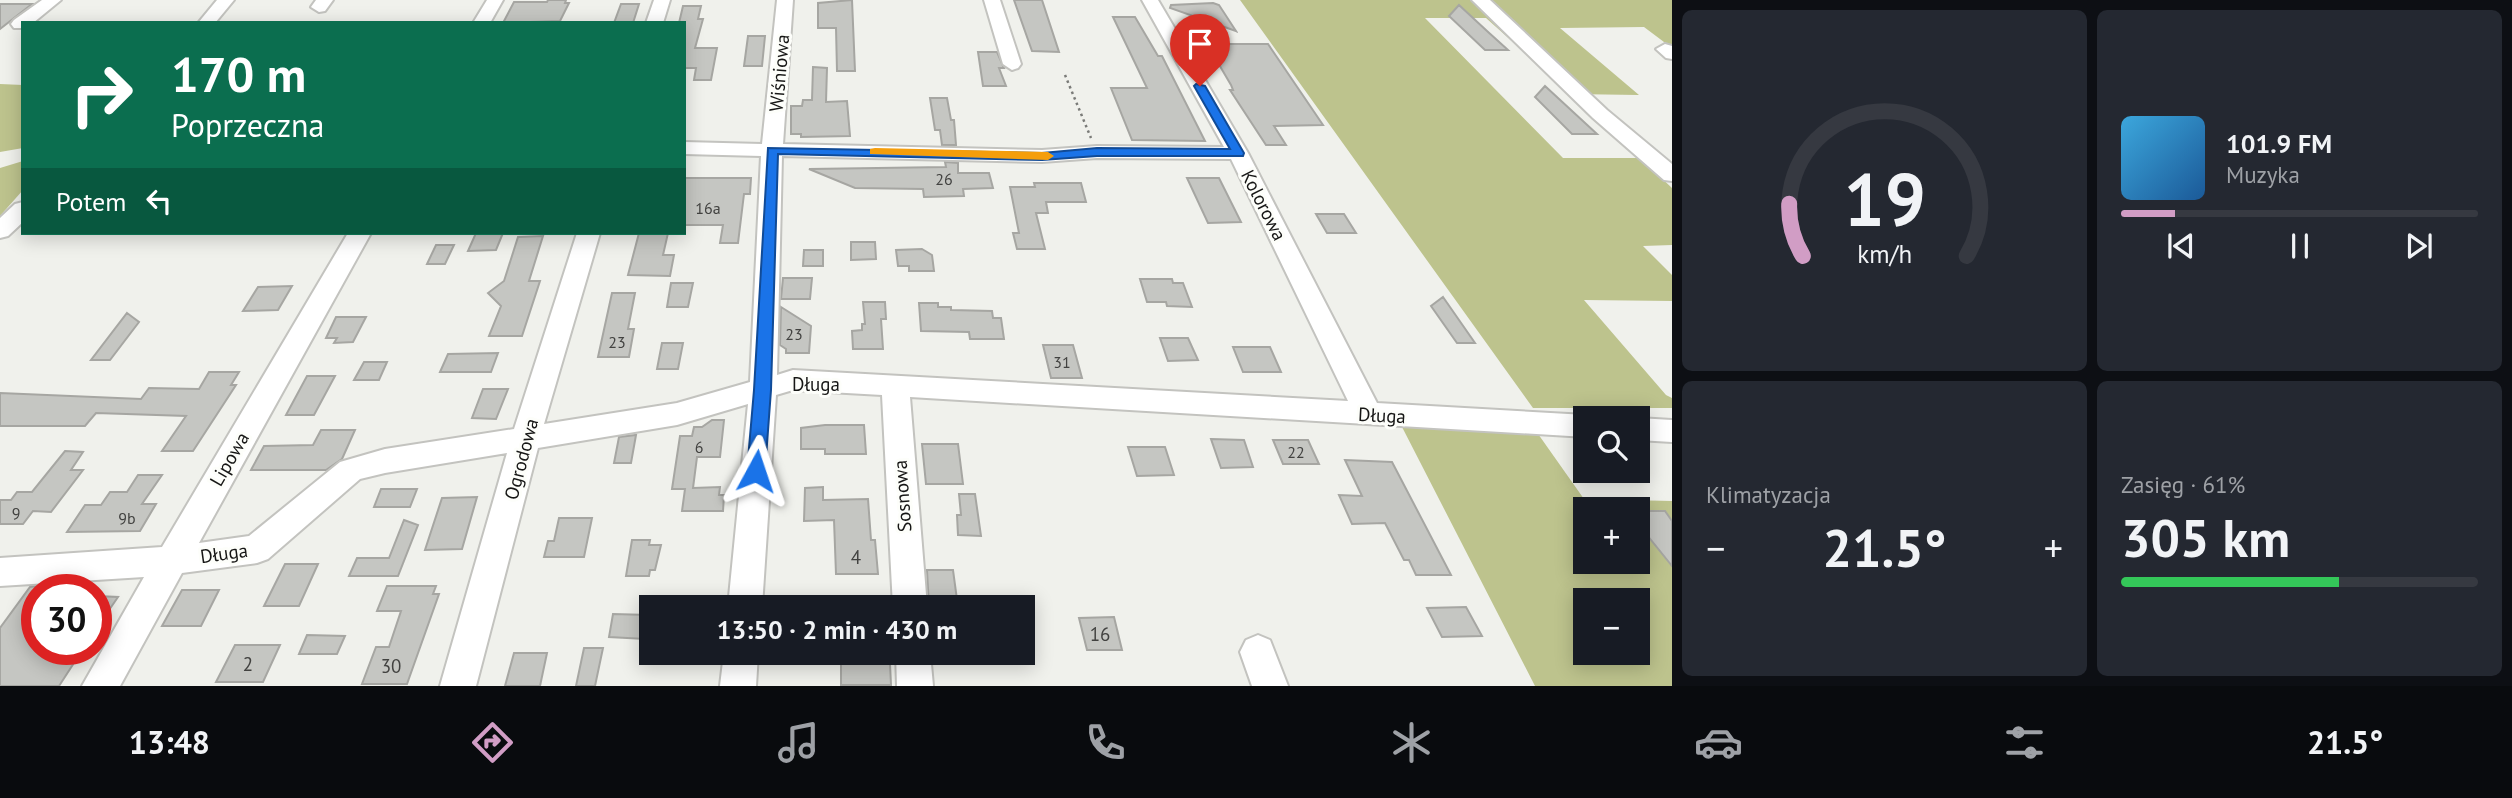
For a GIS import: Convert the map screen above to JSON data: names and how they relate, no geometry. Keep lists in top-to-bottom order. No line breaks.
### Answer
{"streets":{"street":["Wiśniowa","Kolorowa","Długa","Lipowa","Ogrodowa","Sosnowa"]},"crossings":[["Wiśniowa","Długa"],["Kolorowa","Długa"],["Długa","Lipowa"],["Długa","Ogrodowa"],["Długa","Sosnowa"]],"house_numbers":["26","16a","23","23","31","6","22","9","9b","4","16","2","30"],"page":{"turn":["170 m","Poprzeczna"],"song":["101.9 FM","Muzyka"],"then":"Potem","tile":["Klimatyzacja",["Zasięg · 61%","305 km"]],"map_buttons":["+","−"],"heat":["−","21.5°","+"],"limit":"30","trip":"13:50 · 2 min · 430 m","tabs":["13:48","21.5°"],"gauge":["19","km/h"]}}
